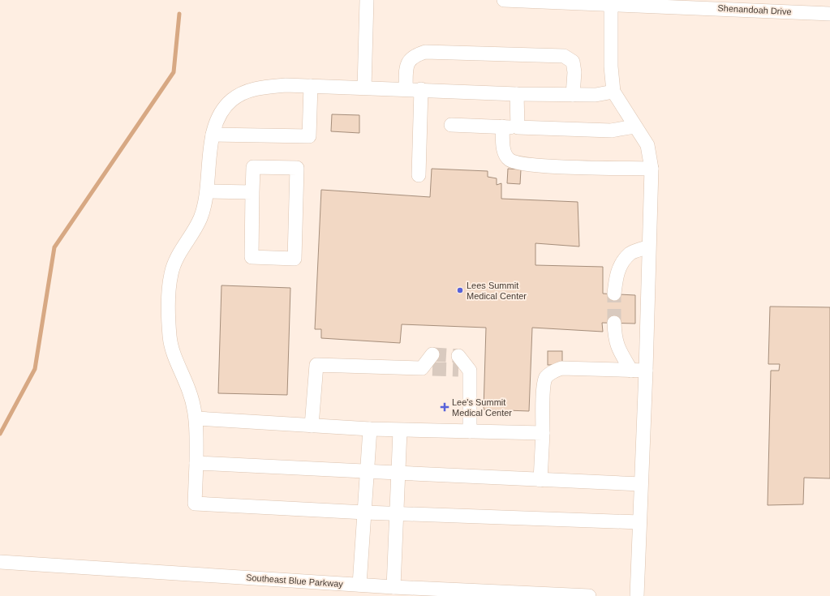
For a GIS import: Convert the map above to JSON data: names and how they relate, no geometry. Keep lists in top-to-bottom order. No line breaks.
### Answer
{"streets":{"street":["Shenandoah Drive","Southeast Blue Parkway"]},"places":{"other":["Lees Summit Medical Center"],"health":["Lee's Summit Medical Center"]}}
